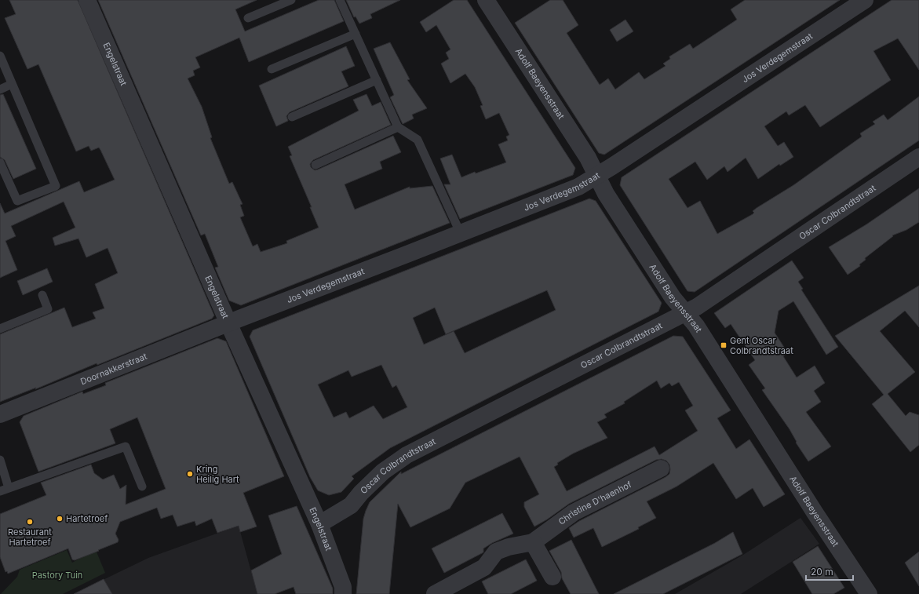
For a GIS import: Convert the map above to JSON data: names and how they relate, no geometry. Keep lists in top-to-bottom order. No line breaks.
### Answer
{"streets":{"street":["Jos Verdegemstraat","Engelstraat","Adolf Baeyensstraat","Oscar Colbrandtstraat","Doornakkerstraat","Christine D'haenhof"]},"crossings":[["Jos Verdegemstraat","Engelstraat"],["Jos Verdegemstraat","Adolf Baeyensstraat"],["Jos Verdegemstraat","Doornakkerstraat"],["Engelstraat","Oscar Colbrandtstraat"],["Engelstraat","Doornakkerstraat"],["Adolf Baeyensstraat","Oscar Colbrandtstraat"]],"parks":["Pastory Tuin"],"places":{"transit":["Gent Oscar Colbrandtstraat"],"other":["Kring Heilig Hart","Hartetroef","Restaurant Hartetroef"]},"scale_bar":"20 m"}
